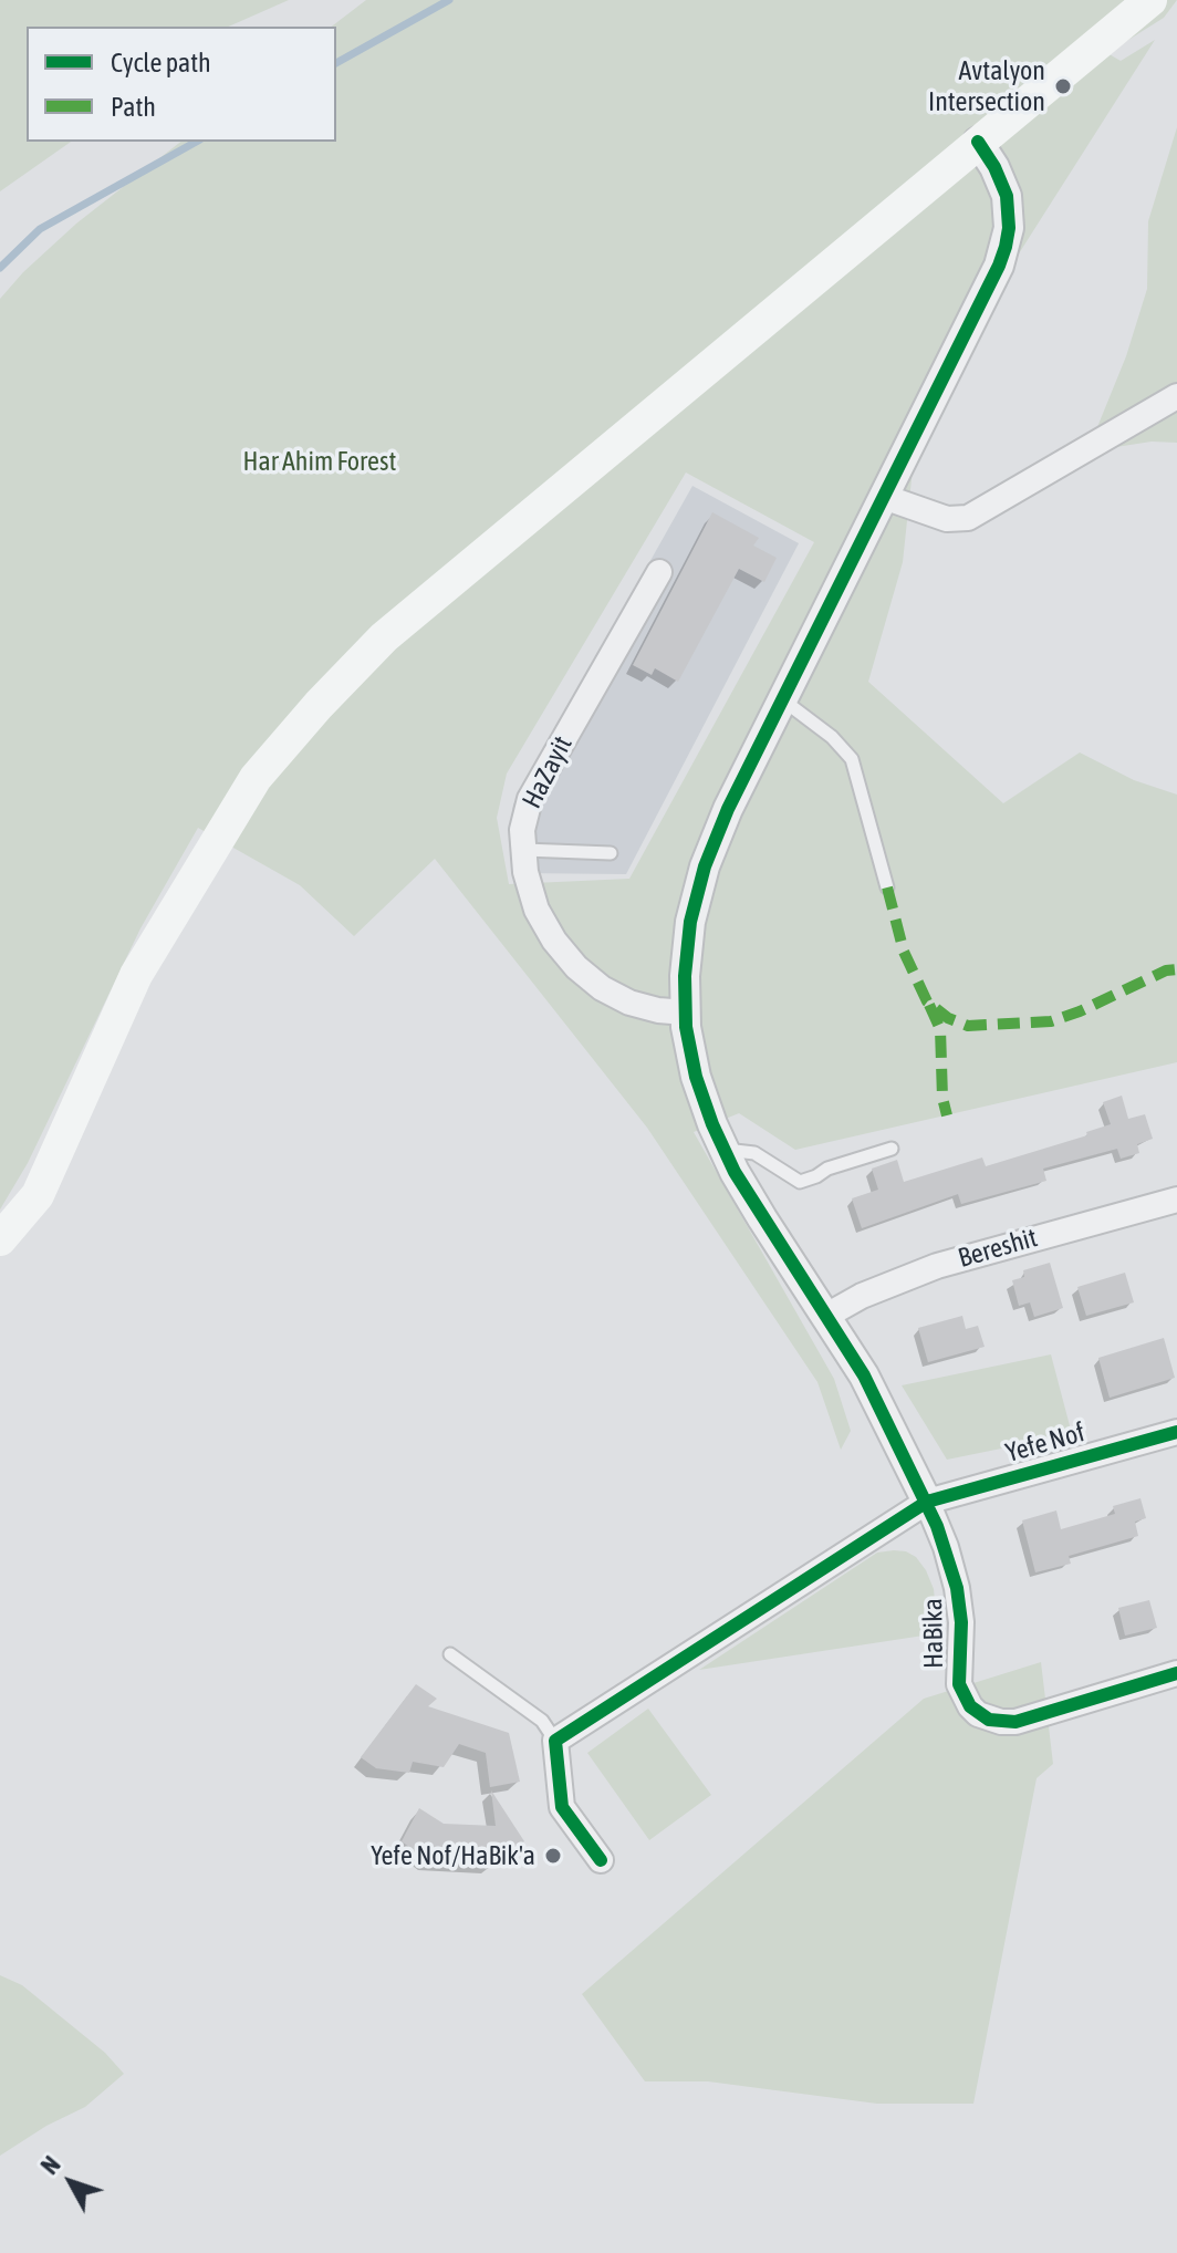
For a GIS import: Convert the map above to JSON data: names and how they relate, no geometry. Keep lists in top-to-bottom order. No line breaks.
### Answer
{"streets":{"street":["HaZayit","Bereshit","Yefe Nof","HaBika"]},"crossings":[["Yefe Nof","HaBika"]],"parks":["Har Ahim Forest"],"places":["Avtalyon Intersection","Yefe Nof/HaBik'a"],"legend":["Cycle path","Path"],"north":"top left"}
